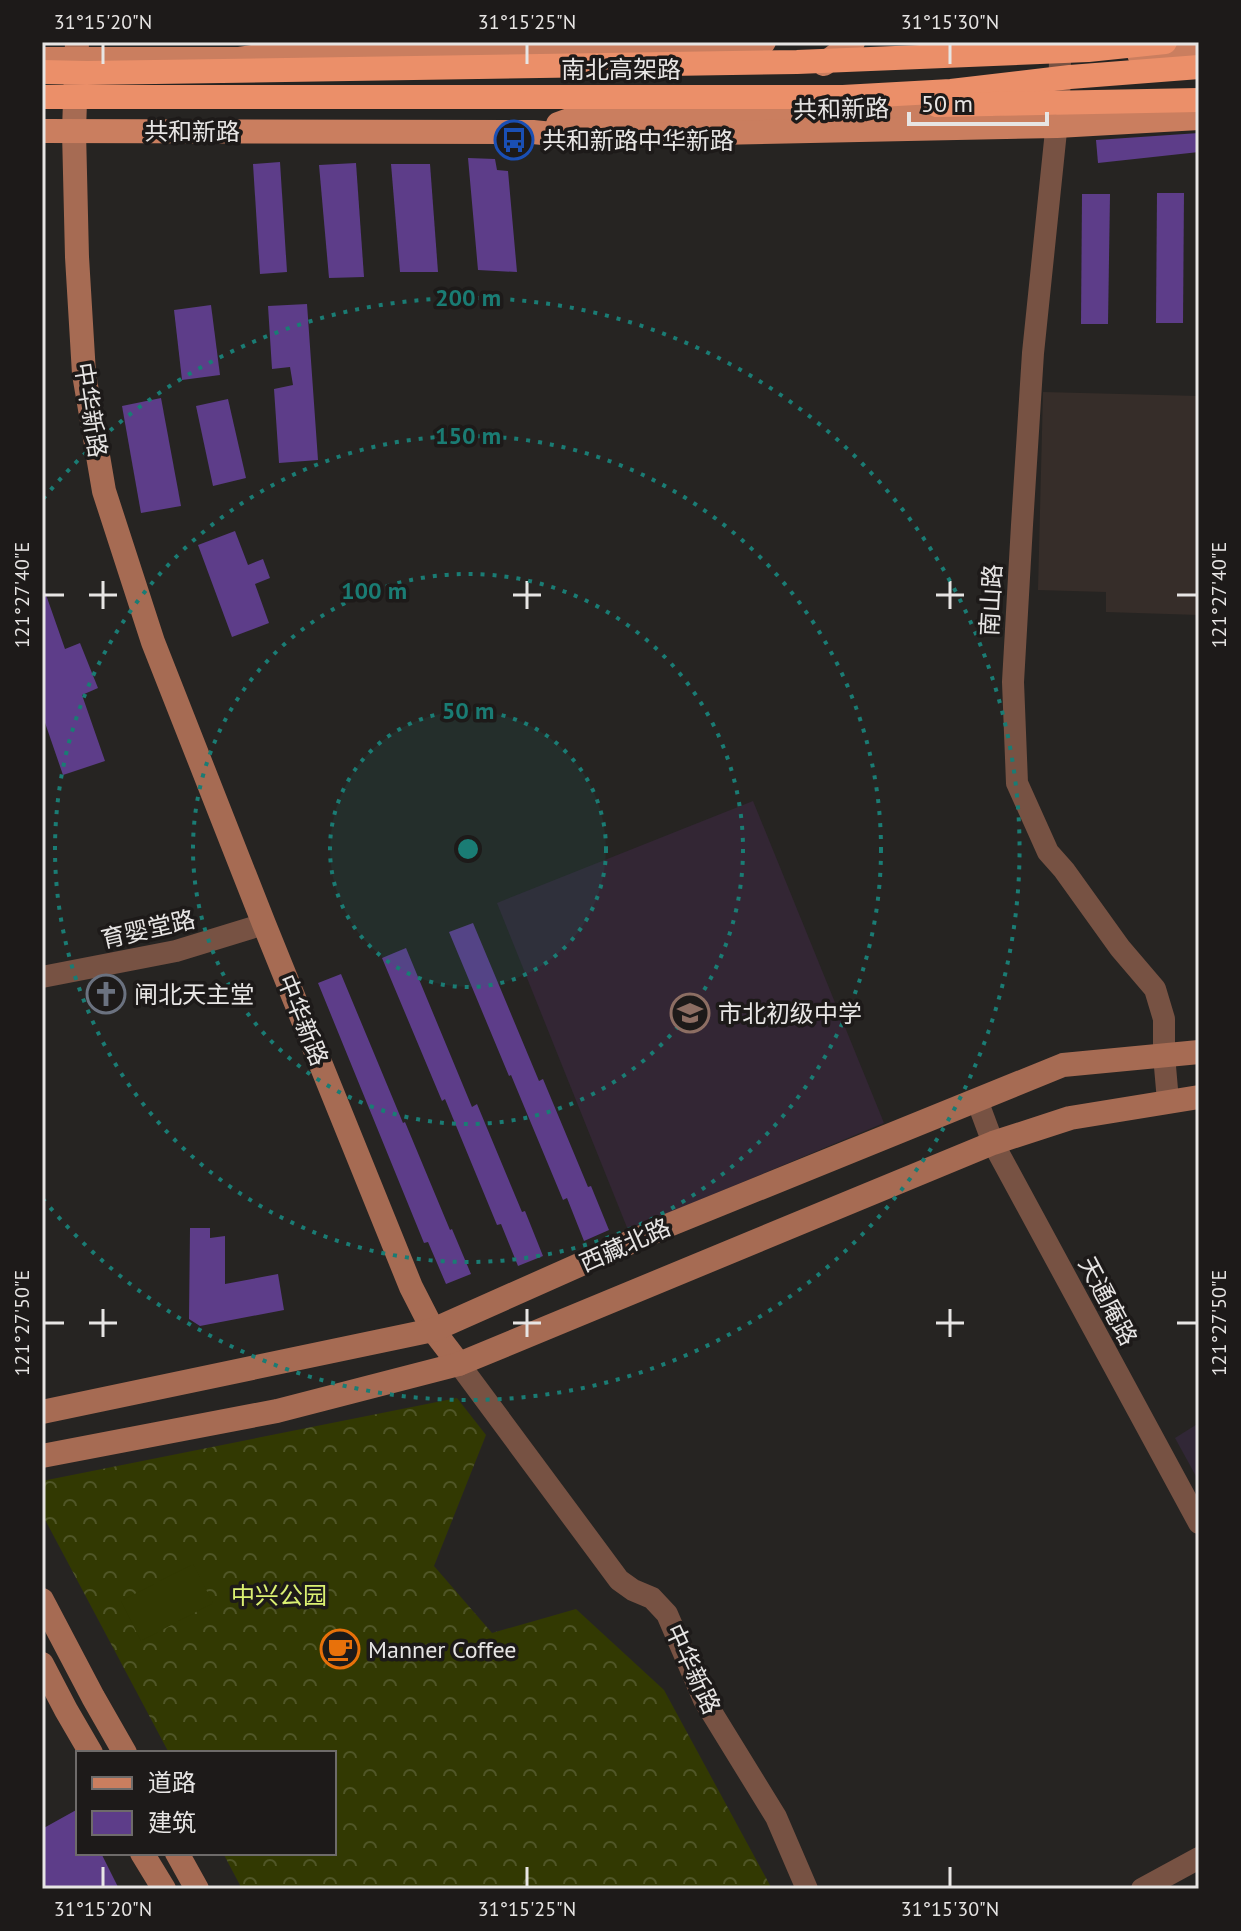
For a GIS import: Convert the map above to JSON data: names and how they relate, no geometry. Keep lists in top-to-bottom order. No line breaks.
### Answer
{"streets":{"highway":["南北高架路"],"main road":["共和新路","中华新路","西藏北路"],"street":["南山路","育婴堂路","天通庵路"]},"crossings":[["南北高架路","共和新路"],["南北高架路","中华新路"],["共和新路","中华新路"],["共和新路","南山路"],["中华新路","育婴堂路"],["中华新路","西藏北路"],["南山路","西藏北路"],["西藏北路","天通庵路"]],"parks":["中兴公园"],"places":{"bus stop":["共和新路中华新路"],"church":["闸北天主堂"],"school or university":["市北初级中学"],"cafe":["Manner Coffee"]},"legend":["道路","建筑"],"scale_bar":"50 m","coordinates":["31°15'20\"N","31°15'25\"N","31°15'30\"N","121°27'40\"E","121°27'50\"E"],"rings":["200 m","150 m","100 m","50 m"]}
